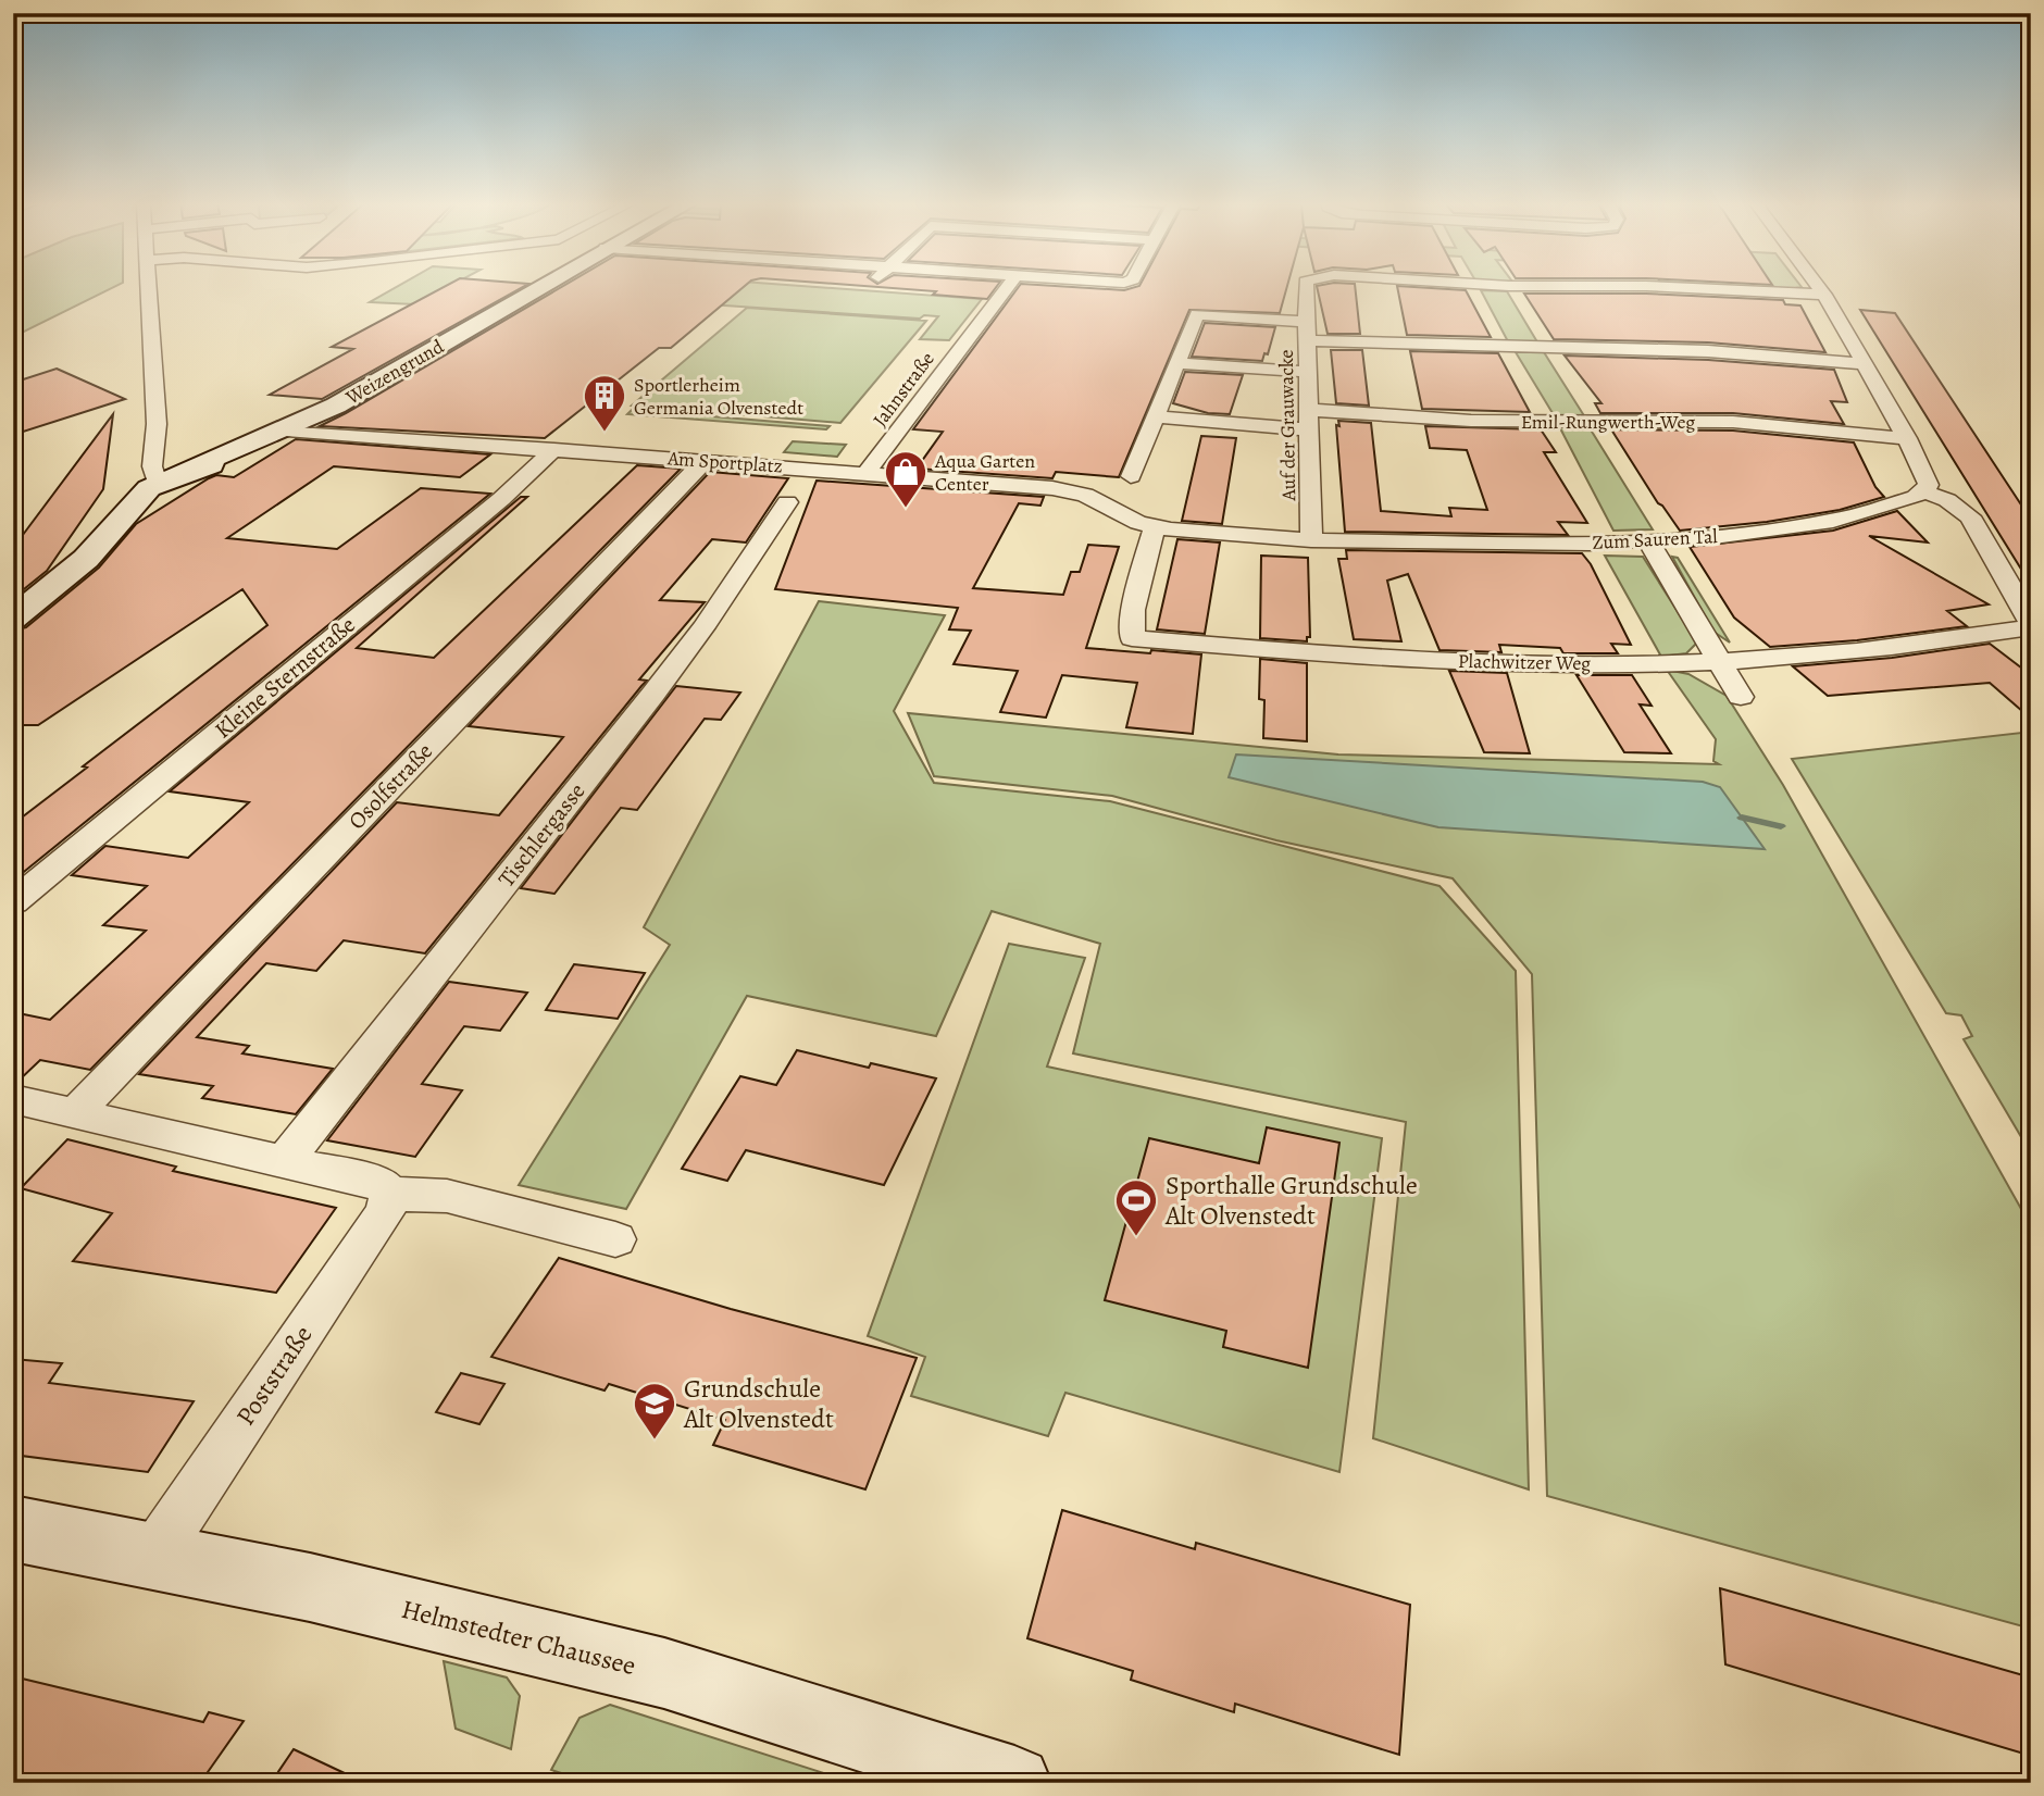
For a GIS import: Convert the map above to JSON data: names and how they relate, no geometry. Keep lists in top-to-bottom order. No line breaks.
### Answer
{"streets":{"main road":["Weizengrund","Helmstedter Chaussee"],"street":["Jahnstraße","Emil-Rungwerth-Weg","Auf der Grauwacke","Am Sportplatz","Zum Sauren Tal","Plachwitzer Weg","Kleine Sternstraße","Osolfstraße","Tischlergasse","Poststraße"]},"crossings":[["Weizengrund","Am Sportplatz"],["Jahnstraße","Am Sportplatz"],["Emil-Rungwerth-Weg","Auf der Grauwacke"],["Auf der Grauwacke","Zum Sauren Tal"],["Am Sportplatz","Zum Sauren Tal"],["Am Sportplatz","Plachwitzer Weg"],["Am Sportplatz","Kleine Sternstraße"],["Am Sportplatz","Osolfstraße"],["Zum Sauren Tal","Plachwitzer Weg"],["Poststraße","Helmstedter Chaussee"]],"places":{"building":["Sportlerheim Germania Olvenstedt"],"shop":["Aqua Garten Center"],"sports":["Sporthalle Grundschule Alt Olvenstedt"],"school or university":["Grundschule Alt Olvenstedt"]}}
